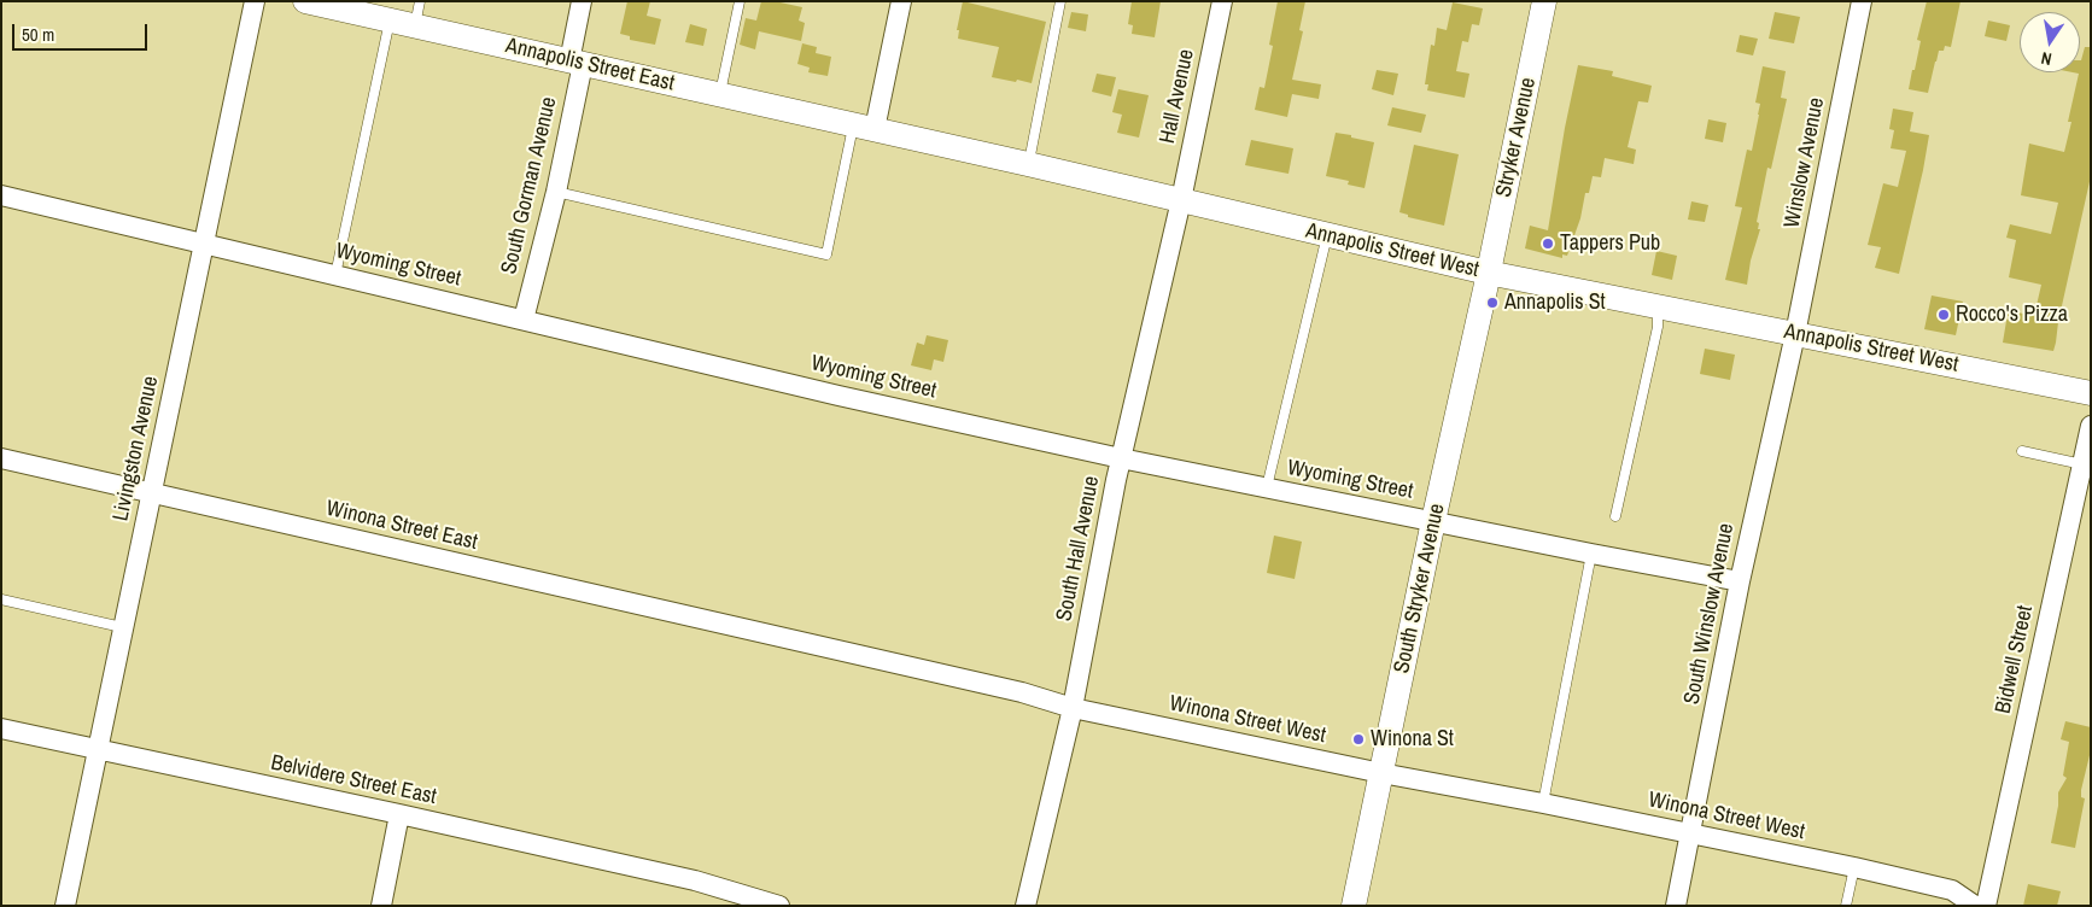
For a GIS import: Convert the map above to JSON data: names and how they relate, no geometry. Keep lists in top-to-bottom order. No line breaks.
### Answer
{"streets":{"street":["Annapolis Street East","Hall Avenue","Stryker Avenue","Winslow Avenue","South Gorman Avenue","Annapolis Street West","Wyoming Street","Livingston Avenue","Winona Street East","South Hall Avenue","South Stryker Avenue","South Winslow Avenue","Bidwell Street","Winona Street West","Belvidere Street East"]},"crossings":[["Annapolis Street East","South Gorman Avenue"],["Annapolis Street East","Annapolis Street West"],["Hall Avenue","Annapolis Street West"],["Hall Avenue","South Hall Avenue"],["Stryker Avenue","Annapolis Street West"],["Stryker Avenue","South Stryker Avenue"],["Winslow Avenue","Annapolis Street West"],["Winslow Avenue","South Winslow Avenue"],["South Gorman Avenue","Wyoming Street"],["Annapolis Street West","South Hall Avenue"],["Annapolis Street West","South Stryker Avenue"],["Annapolis Street West","South Winslow Avenue"],["Wyoming Street","Livingston Avenue"],["Wyoming Street","South Hall Avenue"],["Wyoming Street","South Stryker Avenue"],["Wyoming Street","South Winslow Avenue"],["Livingston Avenue","Winona Street East"],["Livingston Avenue","Belvidere Street East"],["Winona Street East","Winona Street West"],["South Hall Avenue","Winona Street West"],["South Stryker Avenue","Winona Street West"],["South Winslow Avenue","Winona Street West"]],"places":["Tappers Pub","Annapolis St","Rocco's Pizza","Winona St"],"scale_bar":"50 m","north":"bottom"}
